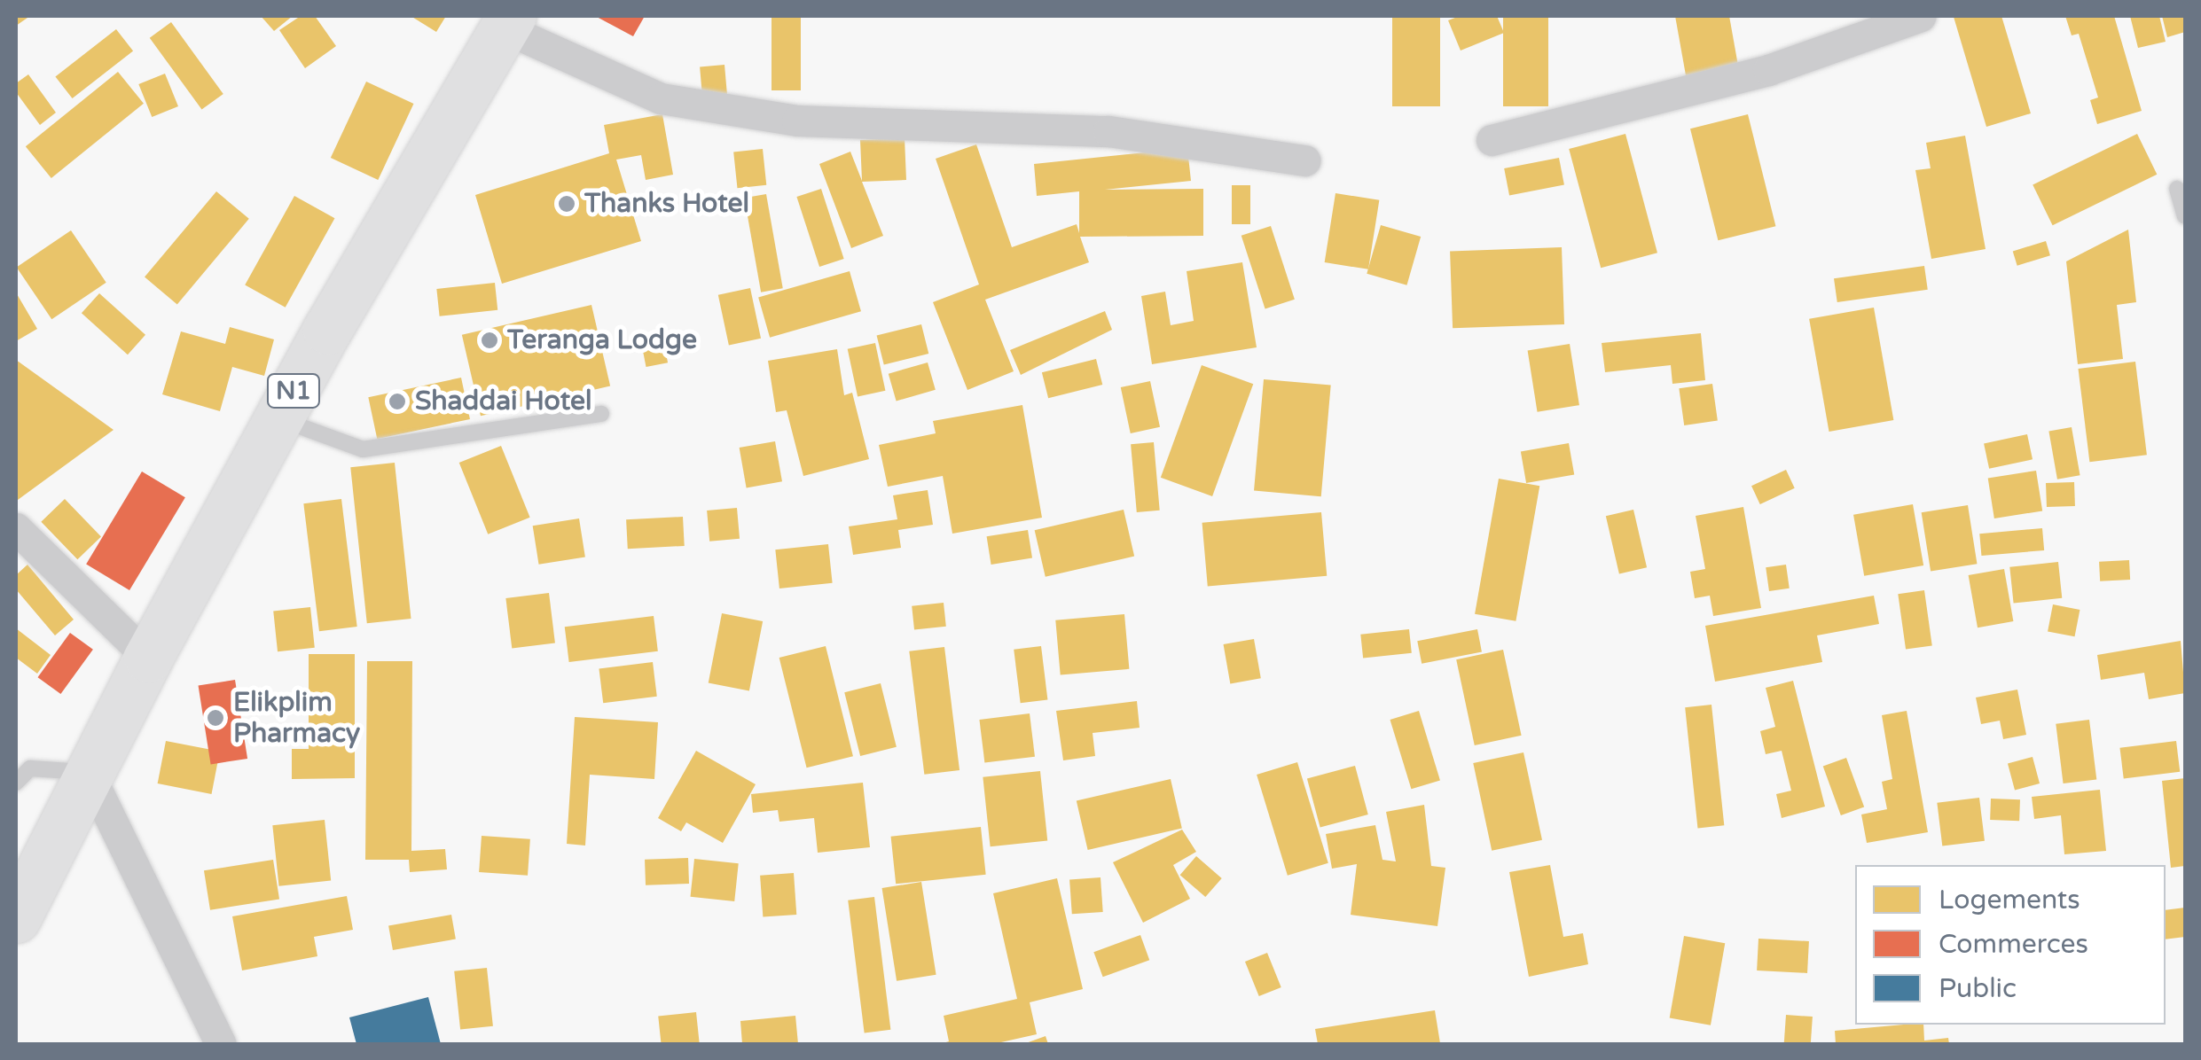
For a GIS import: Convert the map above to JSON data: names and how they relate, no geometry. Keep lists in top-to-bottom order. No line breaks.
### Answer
{"streets":{"highway":["N1"]},"places":["Thanks Hotel","Teranga Lodge","Shaddai Hotel","Elikplim Pharmacy"],"legend":["Logements","Commerces","Public"]}
